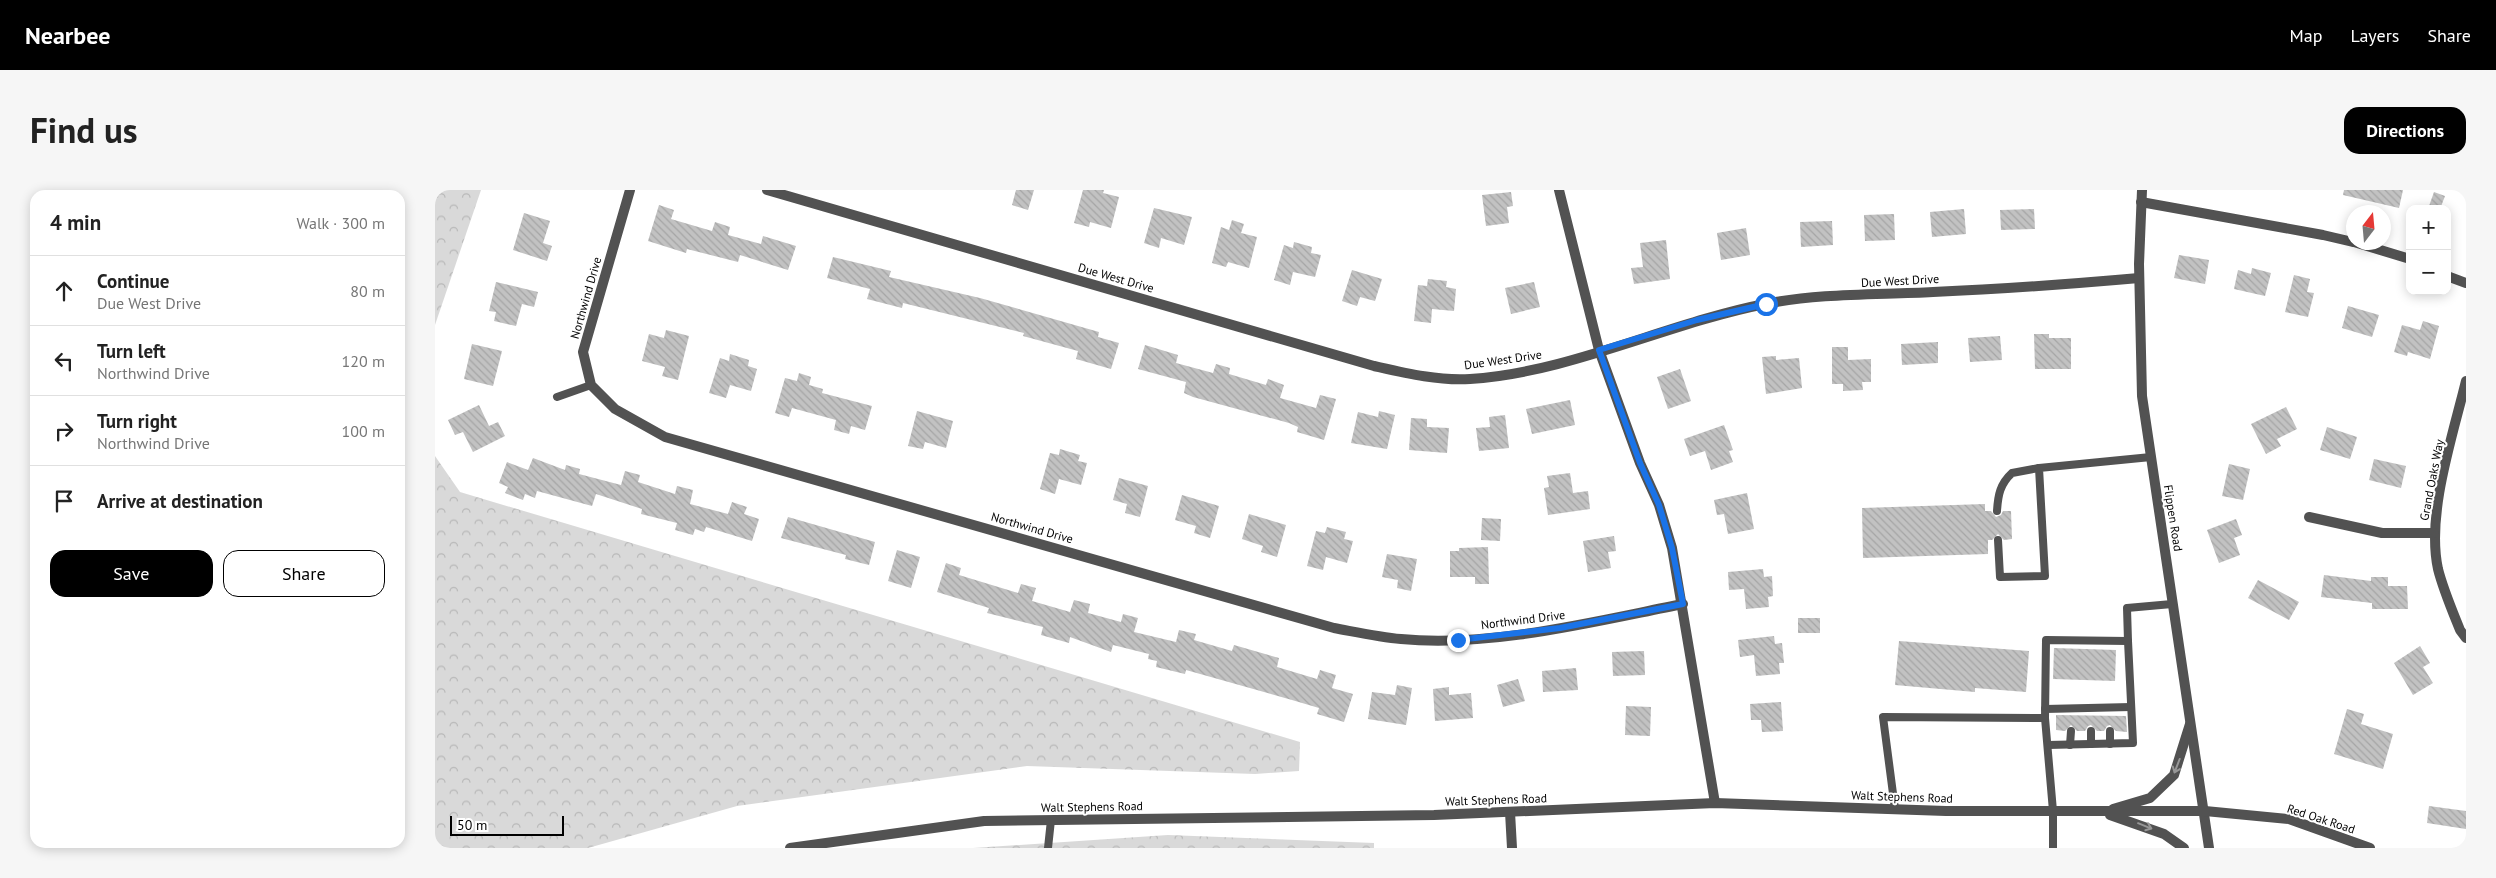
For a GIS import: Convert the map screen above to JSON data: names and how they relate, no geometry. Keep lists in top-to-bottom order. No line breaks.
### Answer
{"streets":{"street":["Due West Drive","Northwind Drive","Grand Oaks Way","Flippen Road","Walt Stephens Road","Red Oak Road"]},"crossings":[["Due West Drive","Flippen Road"],["Flippen Road","Walt Stephens Road"],["Flippen Road","Red Oak Road"],["Walt Stephens Road","Red Oak Road"]],"scale_bar":"50 m","north":"top","page":{"header":"Nearbee","nav":["Map","Layers","Share"],"title":"Find us","buttons":["Directions",["Save","Share"]],"heading":["4 min","Walk · 300 m"],"map_buttons":["+","−"],"list":[["Continue","Due West Drive","80 m"],["Turn left","Northwind Drive","120 m"],["Turn right","Northwind Drive","100 m"],"Arrive at destination"],"scale":"50 m"}}
